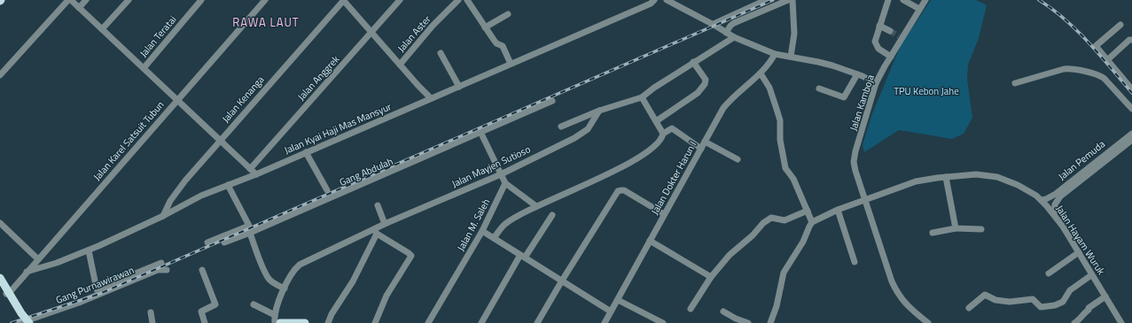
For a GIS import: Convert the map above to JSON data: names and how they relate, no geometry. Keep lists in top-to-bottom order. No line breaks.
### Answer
{"streets":{"street":["Jalan Aster","Jalan Teratai","Jalan Anggrek","Jalan Kenanga","Jalan Kamboja","Jalan Kyai Haji Mas Mansyur","Jalan Karel Satsuit Tubun","Jalan Pemuda","Jalan Mayjen Sutioso","Gang Abdulah","Jalan Dokter Harun I","Jalan M. Saleh","Jalan Hayam Wuruk","Gang Purnawirawan"]},"crossings":[["Jalan Kenanga","Jalan Kyai Haji Mas Mansyur"],["Jalan Kamboja","Jalan Hayam Wuruk"],["Jalan Kyai Haji Mas Mansyur","Jalan Karel Satsuit Tubun"],["Jalan Pemuda","Jalan Hayam Wuruk"]],"districts":["RAWA LAUT"],"parks":["TPU Kebon Jahe"]}
